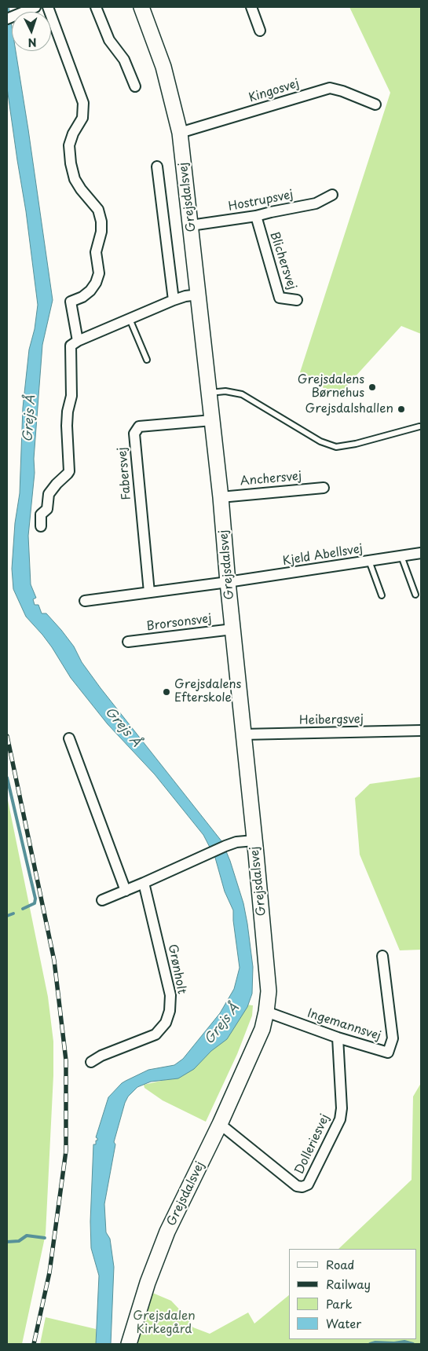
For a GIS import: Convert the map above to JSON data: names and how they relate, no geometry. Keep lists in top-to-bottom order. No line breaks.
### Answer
{"streets":{"street":["Kingosvej","Grejsdalsvej","Hostrupsvej","Blichersvej","Fabersvej","Anchersvej","Kjeld Abellsvej","Brorsonsvej","Heibergsvej","Grønholt","Ingemannsvej","Dolleriesvej"]},"crossings":[["Kingosvej","Grejsdalsvej"],["Grejsdalsvej","Hostrupsvej"],["Grejsdalsvej","Fabersvej"],["Grejsdalsvej","Anchersvej"],["Grejsdalsvej","Kjeld Abellsvej"],["Grejsdalsvej","Brorsonsvej"],["Grejsdalsvej","Heibergsvej"],["Grejsdalsvej","Ingemannsvej"],["Grejsdalsvej","Dolleriesvej"],["Hostrupsvej","Blichersvej"],["Fabersvej","Kjeld Abellsvej"],["Ingemannsvej","Dolleriesvej"]],"water":["Grejs Å"],"parks":["Grejsdalen Kirkegård"],"places":["Grejsdalens Børnehus","Grejsdalshallen","Grejsdalens Efterskole"],"legend":["Road","Railway","Park","Water"],"north":"bottom"}
